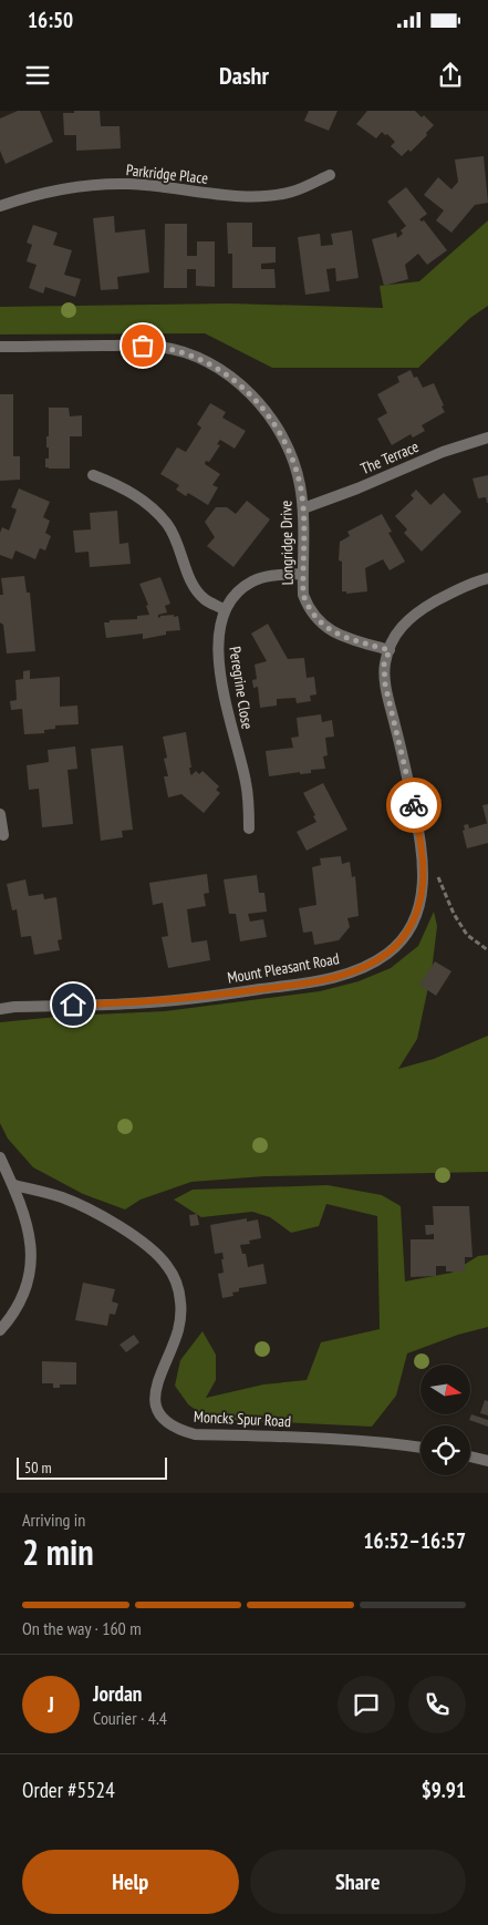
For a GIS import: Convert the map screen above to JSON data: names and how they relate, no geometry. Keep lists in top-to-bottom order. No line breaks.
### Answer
{"streets":{"street":["Parkridge Place","The Terrace","Longridge Drive","Peregrine Close","Mount Pleasant Road","Moncks Spur Road"]},"crossings":[["The Terrace","Longridge Drive"],["Longridge Drive","Mount Pleasant Road"]],"scale_bar":"50 m","north":"right","page":{"status":"16:50","header":"Dashr","scale":"50 m","heading":["2 min","Arriving in","16:52–16:57"],"panel":["Jordan","Courier · 4.4","Order #5524","$9.91"],"bar":"On the way · 160 m","round":"J","buttons":["Help","Share"]}}
